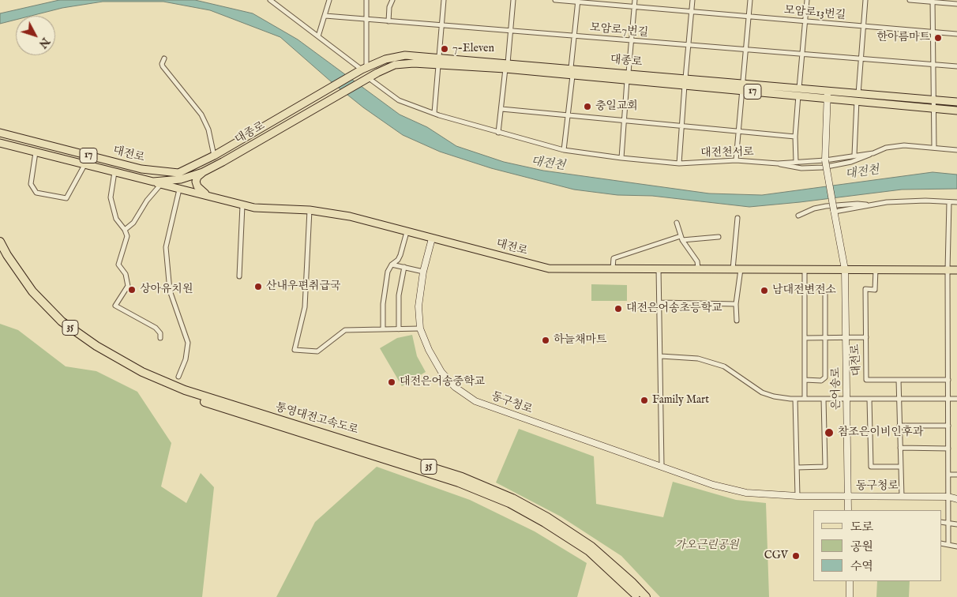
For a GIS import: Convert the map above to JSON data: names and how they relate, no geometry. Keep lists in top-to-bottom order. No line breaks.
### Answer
{"streets":{"highway":["35","통영대전고속도로"],"main road":["대종로","17","대전로","은어송로","동구청로"],"street":["모암로13번길","모암로7번길","대전천서로"]},"crossings":[["대종로","대전천서로"],["대종로","대전로"],["대전천서로","은어송로"],["대전로","은어송로"],["대전로","동구청로"],["은어송로","동구청로"]],"water":["대전천"],"parks":["가오근린공원"],"places":["한아름마트","7-Eleven","충일교회","산내우편취급국","상아유치원","남대전변전소","대전은어송초등학교","하늘채마트","대전은어송중학교","Family Mart","참조은이비인후과","CGV"],"legend":["도로","공원","수역"],"north":"bottom right"}
